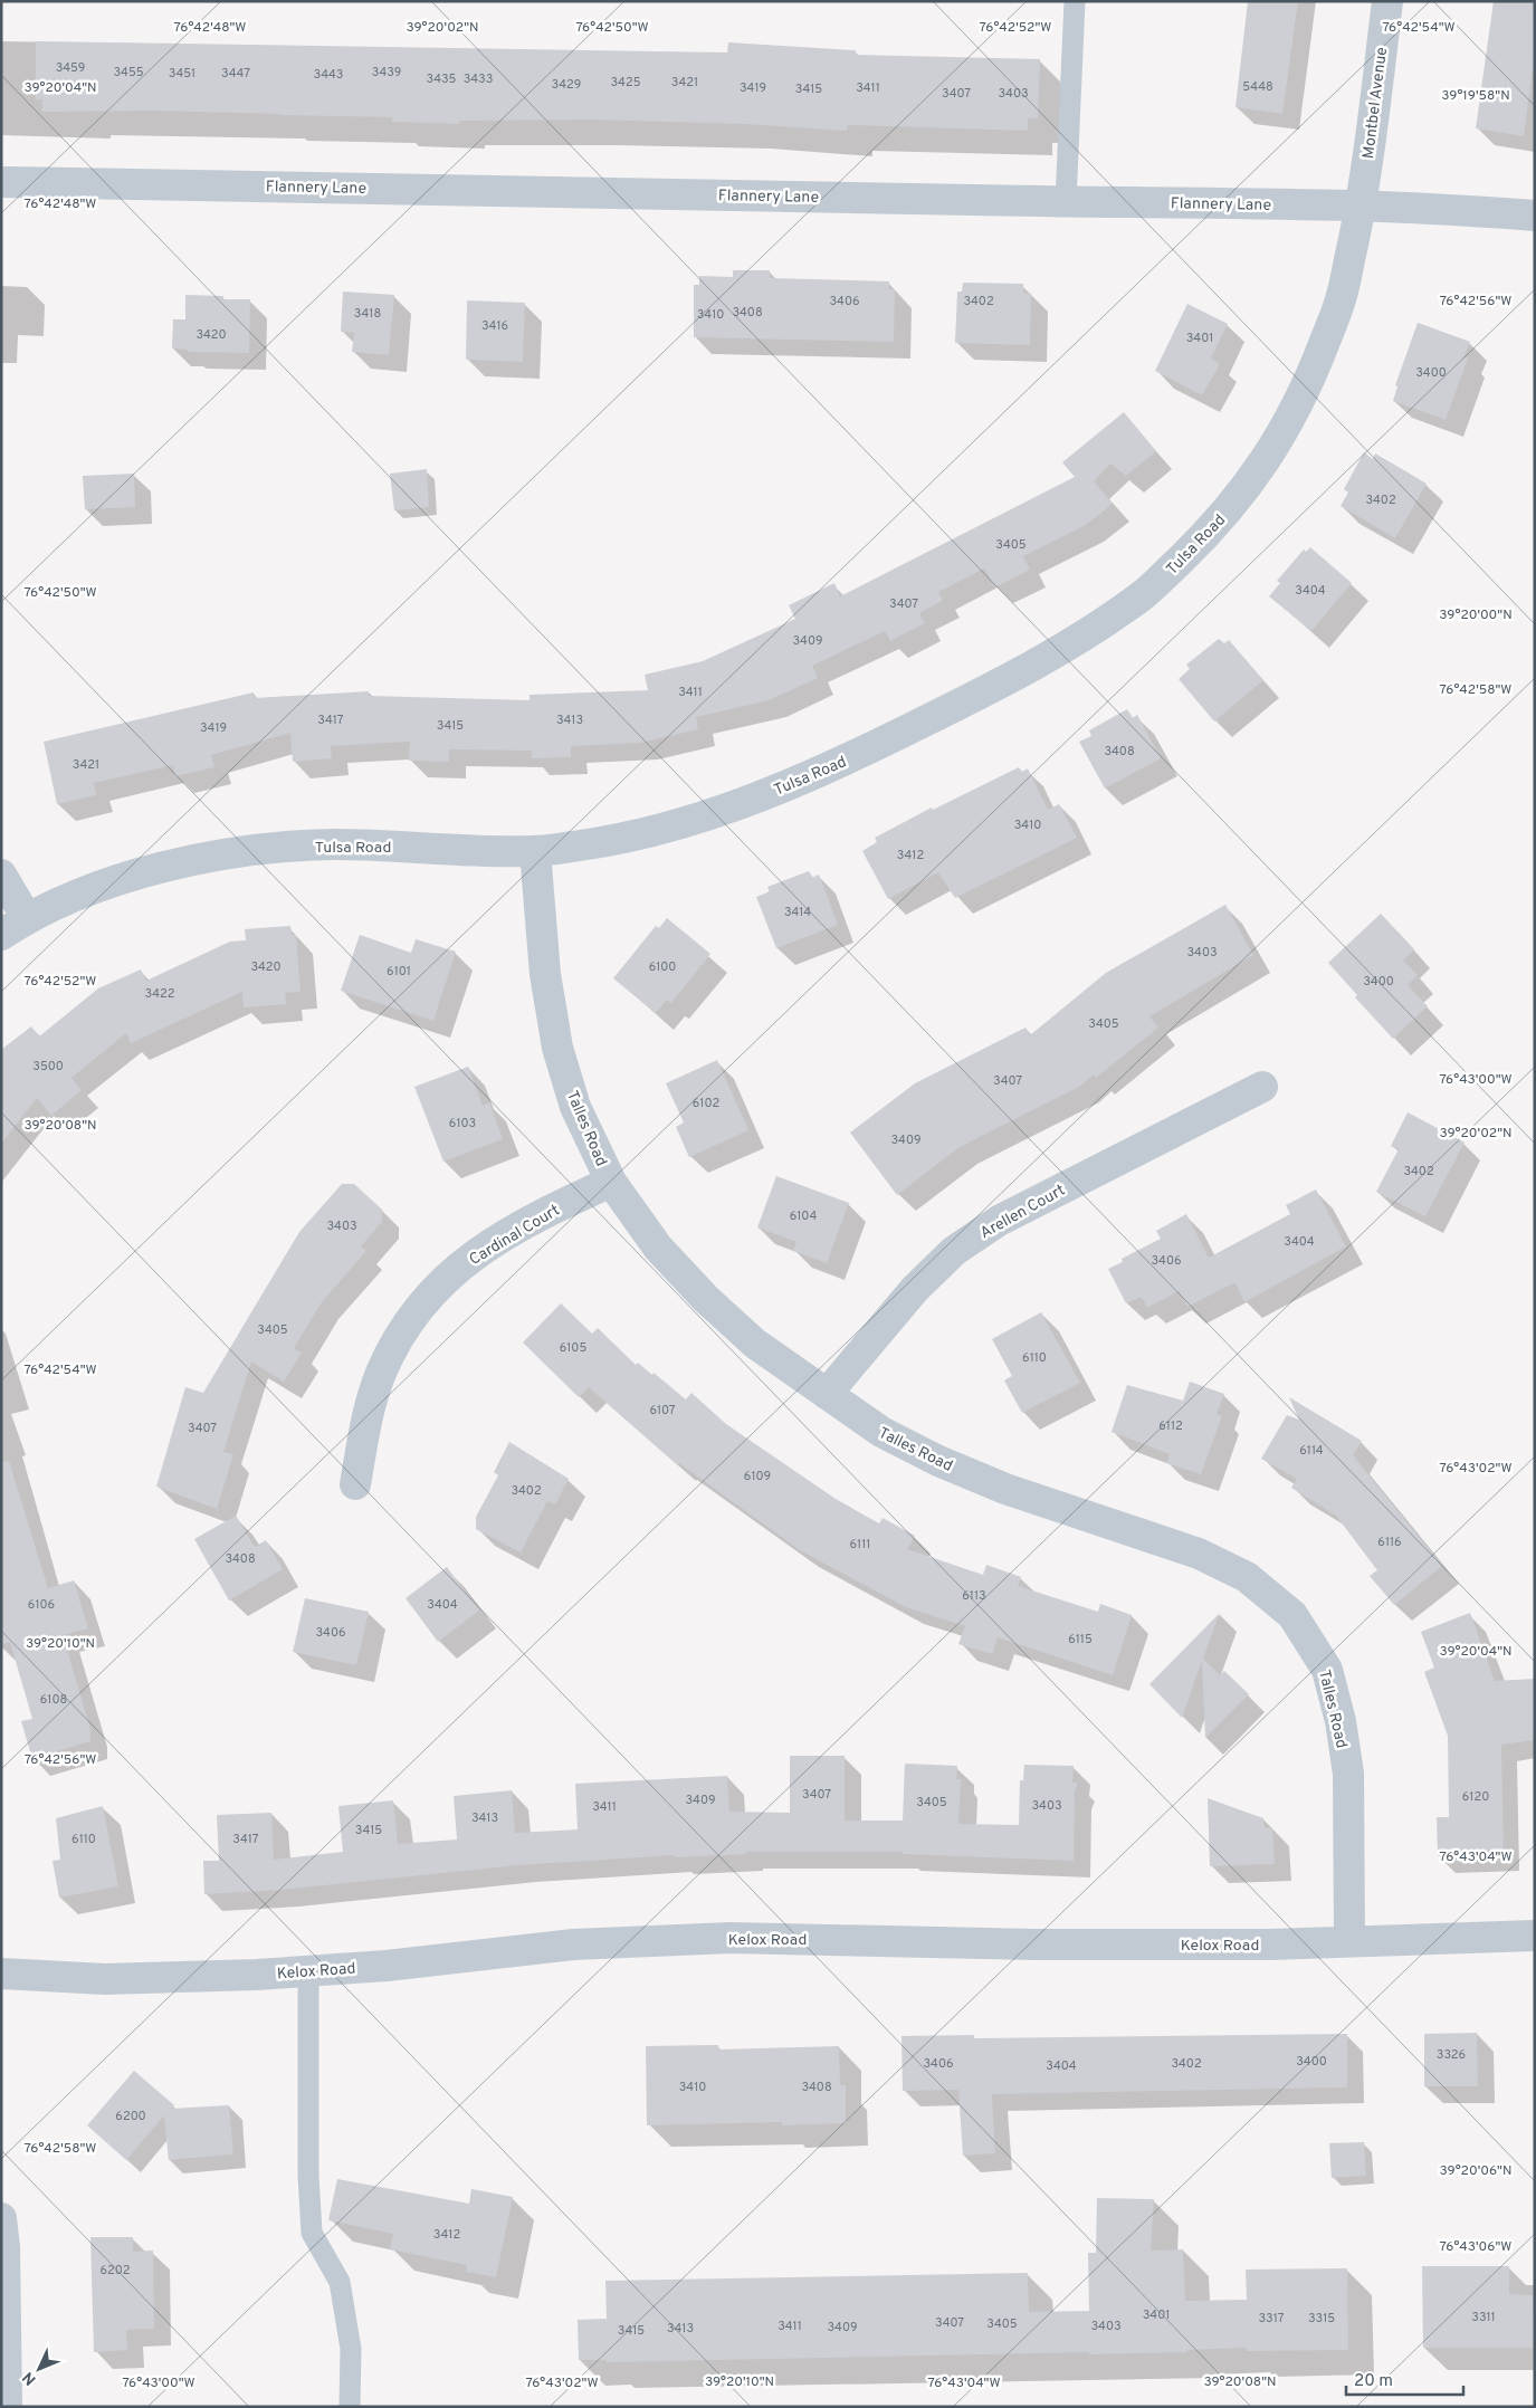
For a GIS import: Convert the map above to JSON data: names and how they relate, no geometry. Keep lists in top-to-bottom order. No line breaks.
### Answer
{"streets":{"street":["Montbel Avenue","Flannery Lane","Tulsa Road","Talles Road","Arellen Court","Cardinal Court","Kelox Road"]},"crossings":[["Montbel Avenue","Flannery Lane"],["Montbel Avenue","Tulsa Road"],["Flannery Lane","Tulsa Road"],["Tulsa Road","Talles Road"],["Talles Road","Arellen Court"],["Talles Road","Cardinal Court"],["Talles Road","Kelox Road"]],"house_numbers":["3459","3455","3439","3451","3447","3443","3435","3433","3425","3421","3429","5448","3419","3411","3415","3407","3403","3406","3402","3408","3418","3410","3416","3420","3401","3400","3402","3405","3404","3407","3409","3411","3417","3413","3415","3419","3408","3421","3410","3412","3414","3403","3420","6100","6101","3400","3422","3405","3500","3407","6102","6103","3409","3402","6104","3403","3404","3406","3405","6105","6110","6107","6112","3407","6114","6109","3402","6116","6111","3408","6113","6106","3404","3406","6115","6108","3407","6120","3409","3405","3403","3411","3413","3415","6110","3417","3326","3400","3406","3402","3404","3410","3408","6200","3412","6202","3401","3311","3317","3315","3407","3405","3411","3403","3409","3413","3415"],"scale_bar":"20 m","north":"bottom left","coordinates":["76°42'48\"W","76°42'50\"W","76°42'52\"W","76°42'54\"W","39°20'02\"N","39°20'04\"N","39°19'58\"N","76°42'56\"W","39°20'00\"N","76°42'58\"W","76°43'00\"W","39°20'08\"N","76°43'02\"W","39°20'10\"N","76°43'04\"W","39°20'06\"N","76°43'06\"W"]}
